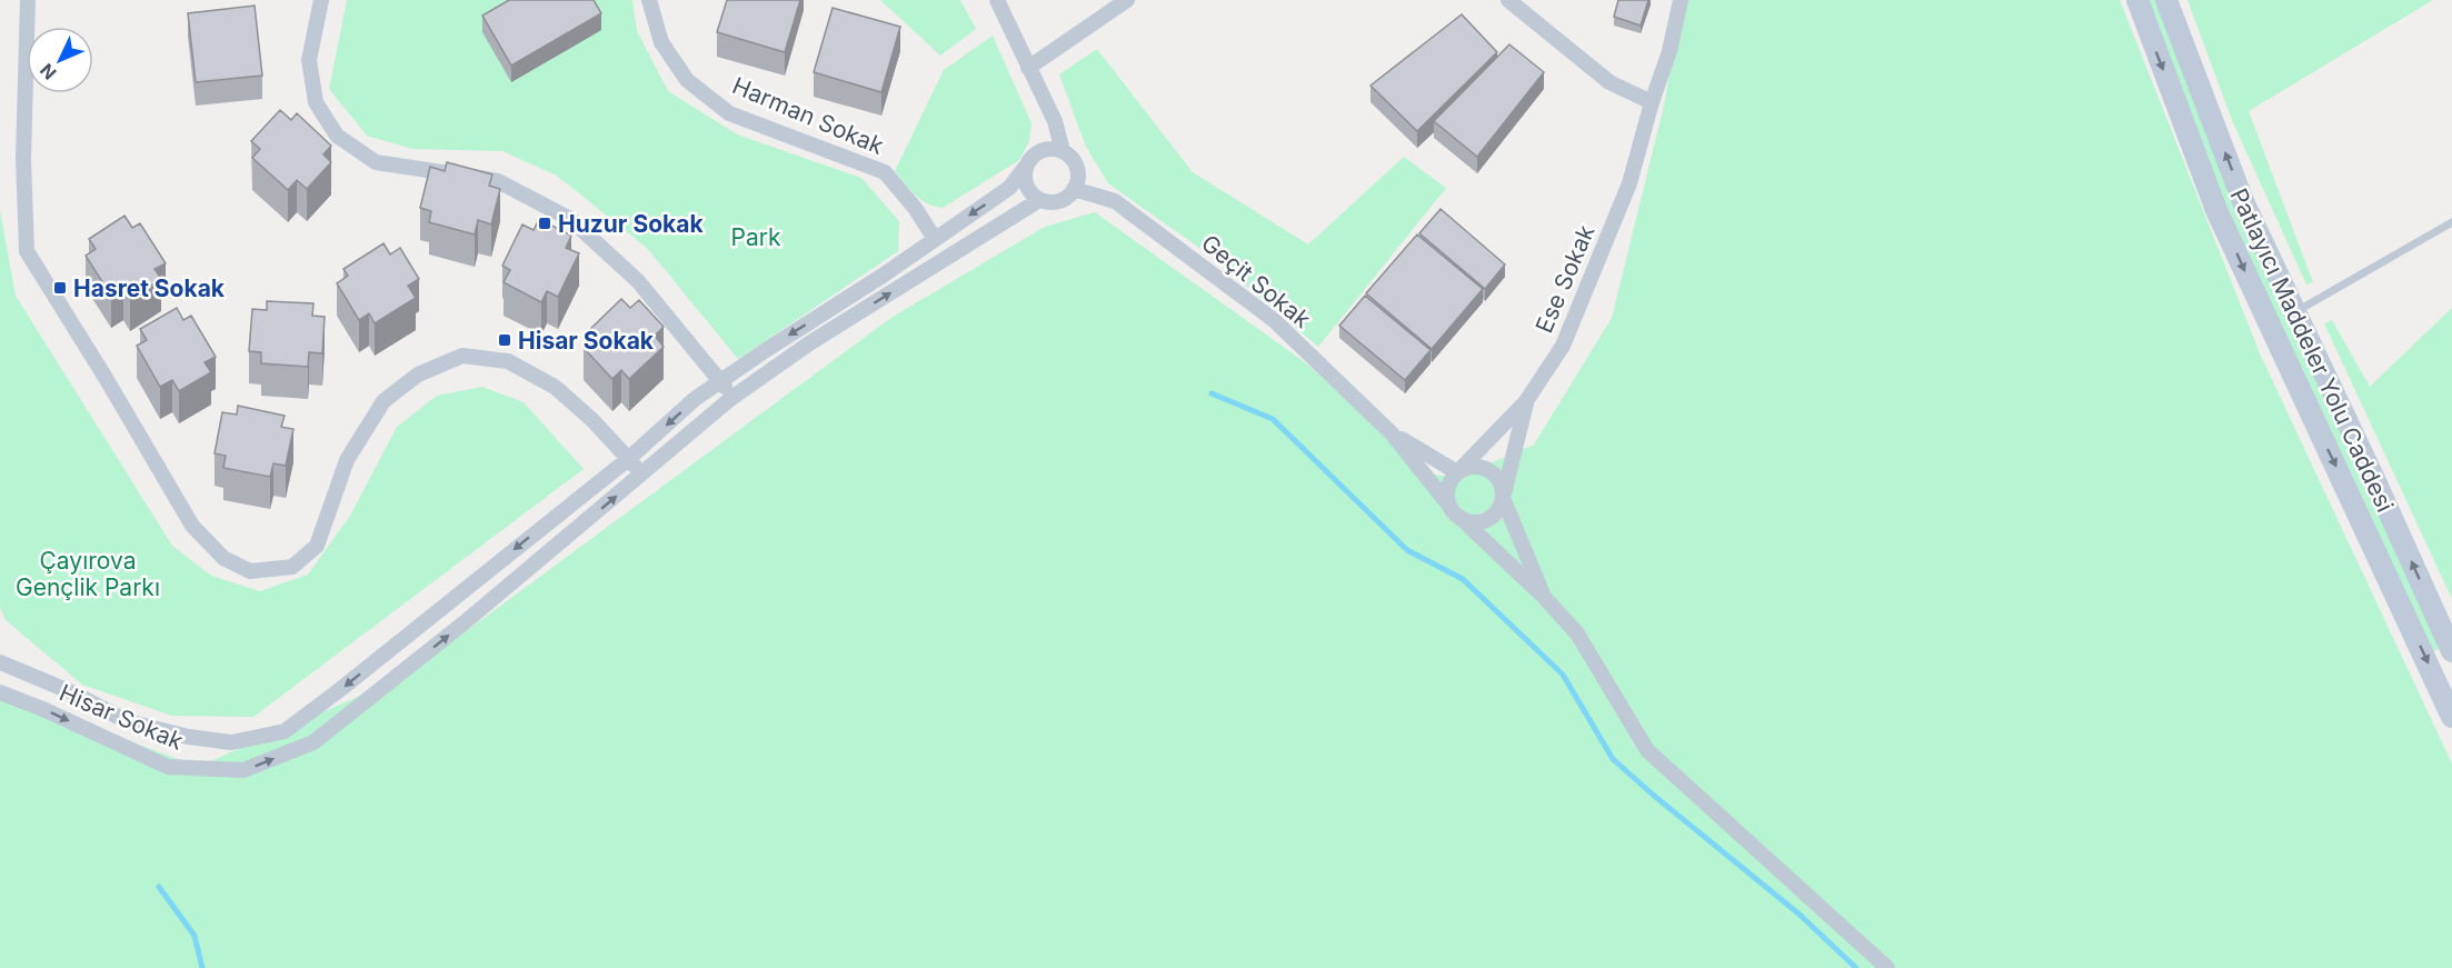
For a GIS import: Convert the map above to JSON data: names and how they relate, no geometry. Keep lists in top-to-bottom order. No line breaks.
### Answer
{"streets":{"main road":["Patlayıcı Maddeler Yolu Caddesi"],"street":["Harman Sokak","Ese Sokak","Geçit Sokak","Hisar Sokak"]},"crossings":[["Harman Sokak","Hisar Sokak"],["Geçit Sokak","Hisar Sokak"]],"parks":["Park","Çayırova Gençlik Parkı"],"places":{"transit":["Huzur Sokak","Hasret Sokak","Hisar Sokak"]},"north":"bottom left"}
